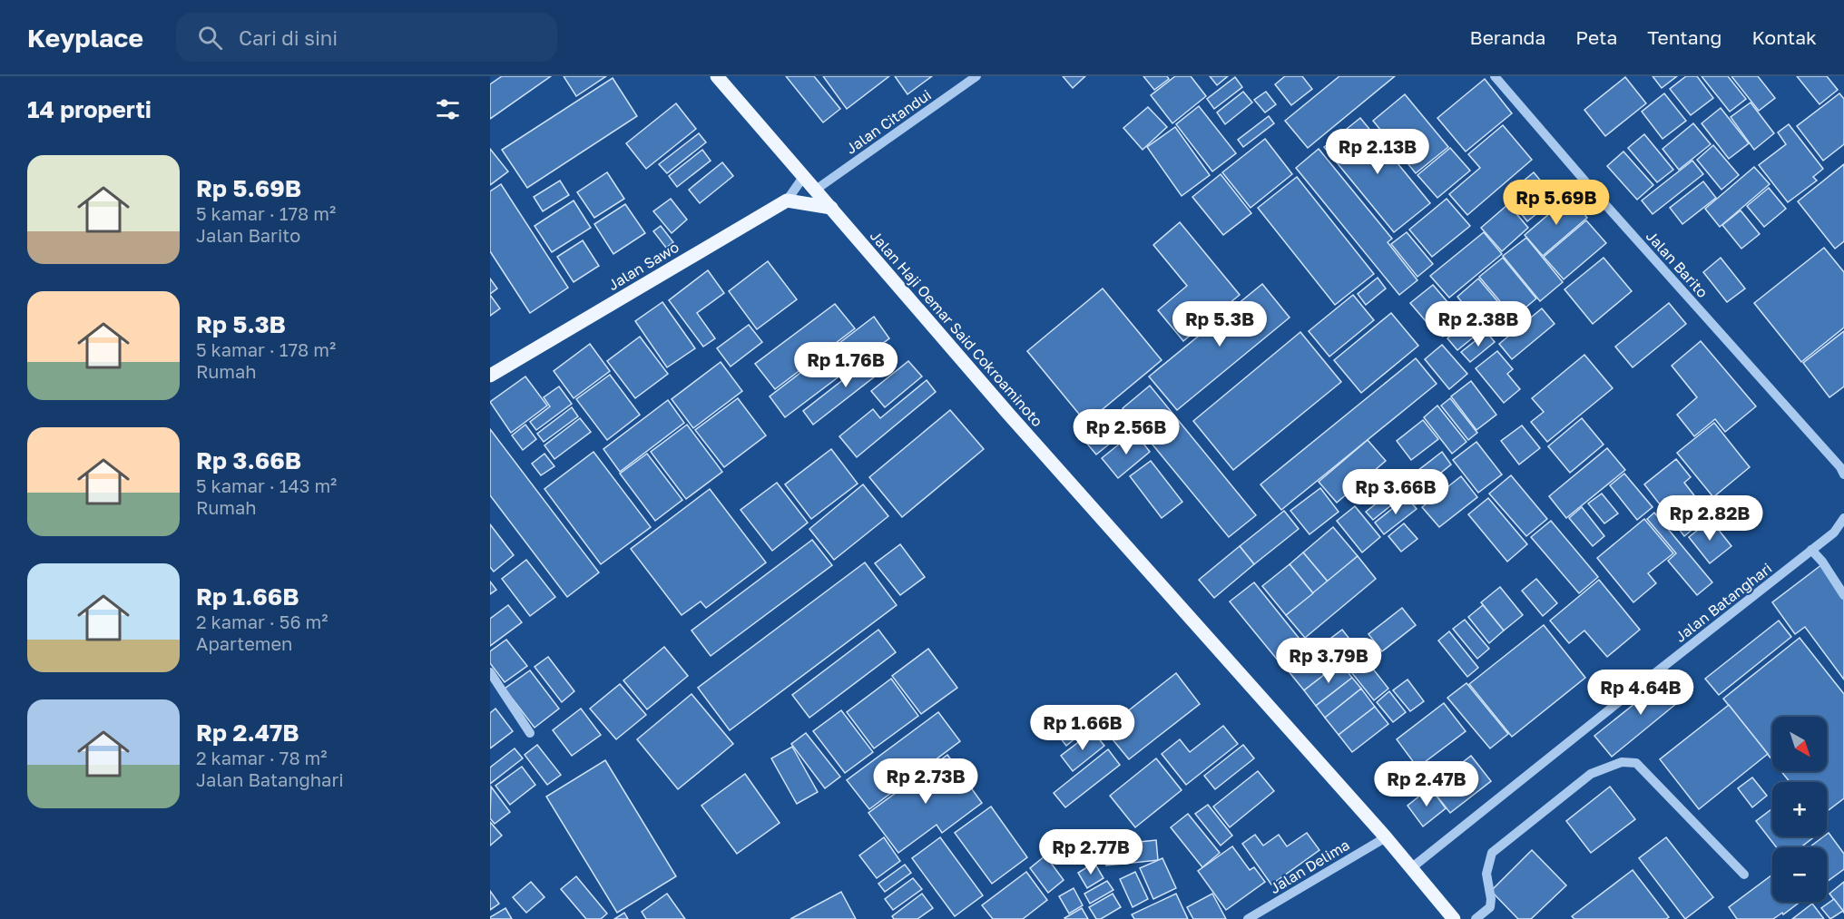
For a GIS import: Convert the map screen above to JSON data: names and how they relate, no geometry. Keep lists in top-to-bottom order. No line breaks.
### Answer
{"streets":{"main road":["Jalan Sawo","Jalan Haji Oemar Said Cokroaminoto"],"street":["Jalan Citandui","Jalan Barito","Jalan Batanghari","Jalan Delima"]},"crossings":[["Jalan Citandui","Jalan Haji Oemar Said Cokroaminoto"],["Jalan Sawo","Jalan Haji Oemar Said Cokroaminoto"],["Jalan Haji Oemar Said Cokroaminoto","Jalan Batanghari"],["Jalan Haji Oemar Said Cokroaminoto","Jalan Delima"]],"north":"bottom right","page":{"header":"Keyplace","search":"Cari di sini","nav":["Beranda","Peta","Tentang","Kontak"],"heading":"14 properti","price":["Rp 2.13B","Rp 5.69B","Rp 5.3B","Rp 2.38B","Rp 1.76B","Rp 2.56B","Rp 3.66B","Rp 2.82B","Rp 3.79B","Rp 4.64B","Rp 1.66B","Rp 2.73B","Rp 2.47B","Rp 2.77B"],"list":[{"name":"Rp 5.69B","note":"5 kamar · 178 m² · Jalan Barito"},{"name":"Rp 5.3B","note":"5 kamar · 178 m² · Rumah"},{"name":"Rp 3.66B","note":"5 kamar · 143 m² · Rumah"},{"name":"Rp 1.66B","note":"2 kamar · 56 m² · Apartemen"},{"name":"Rp 2.47B","note":"2 kamar · 78 m² · Jalan Batanghari"}],"map_buttons":["+","−"]}}
